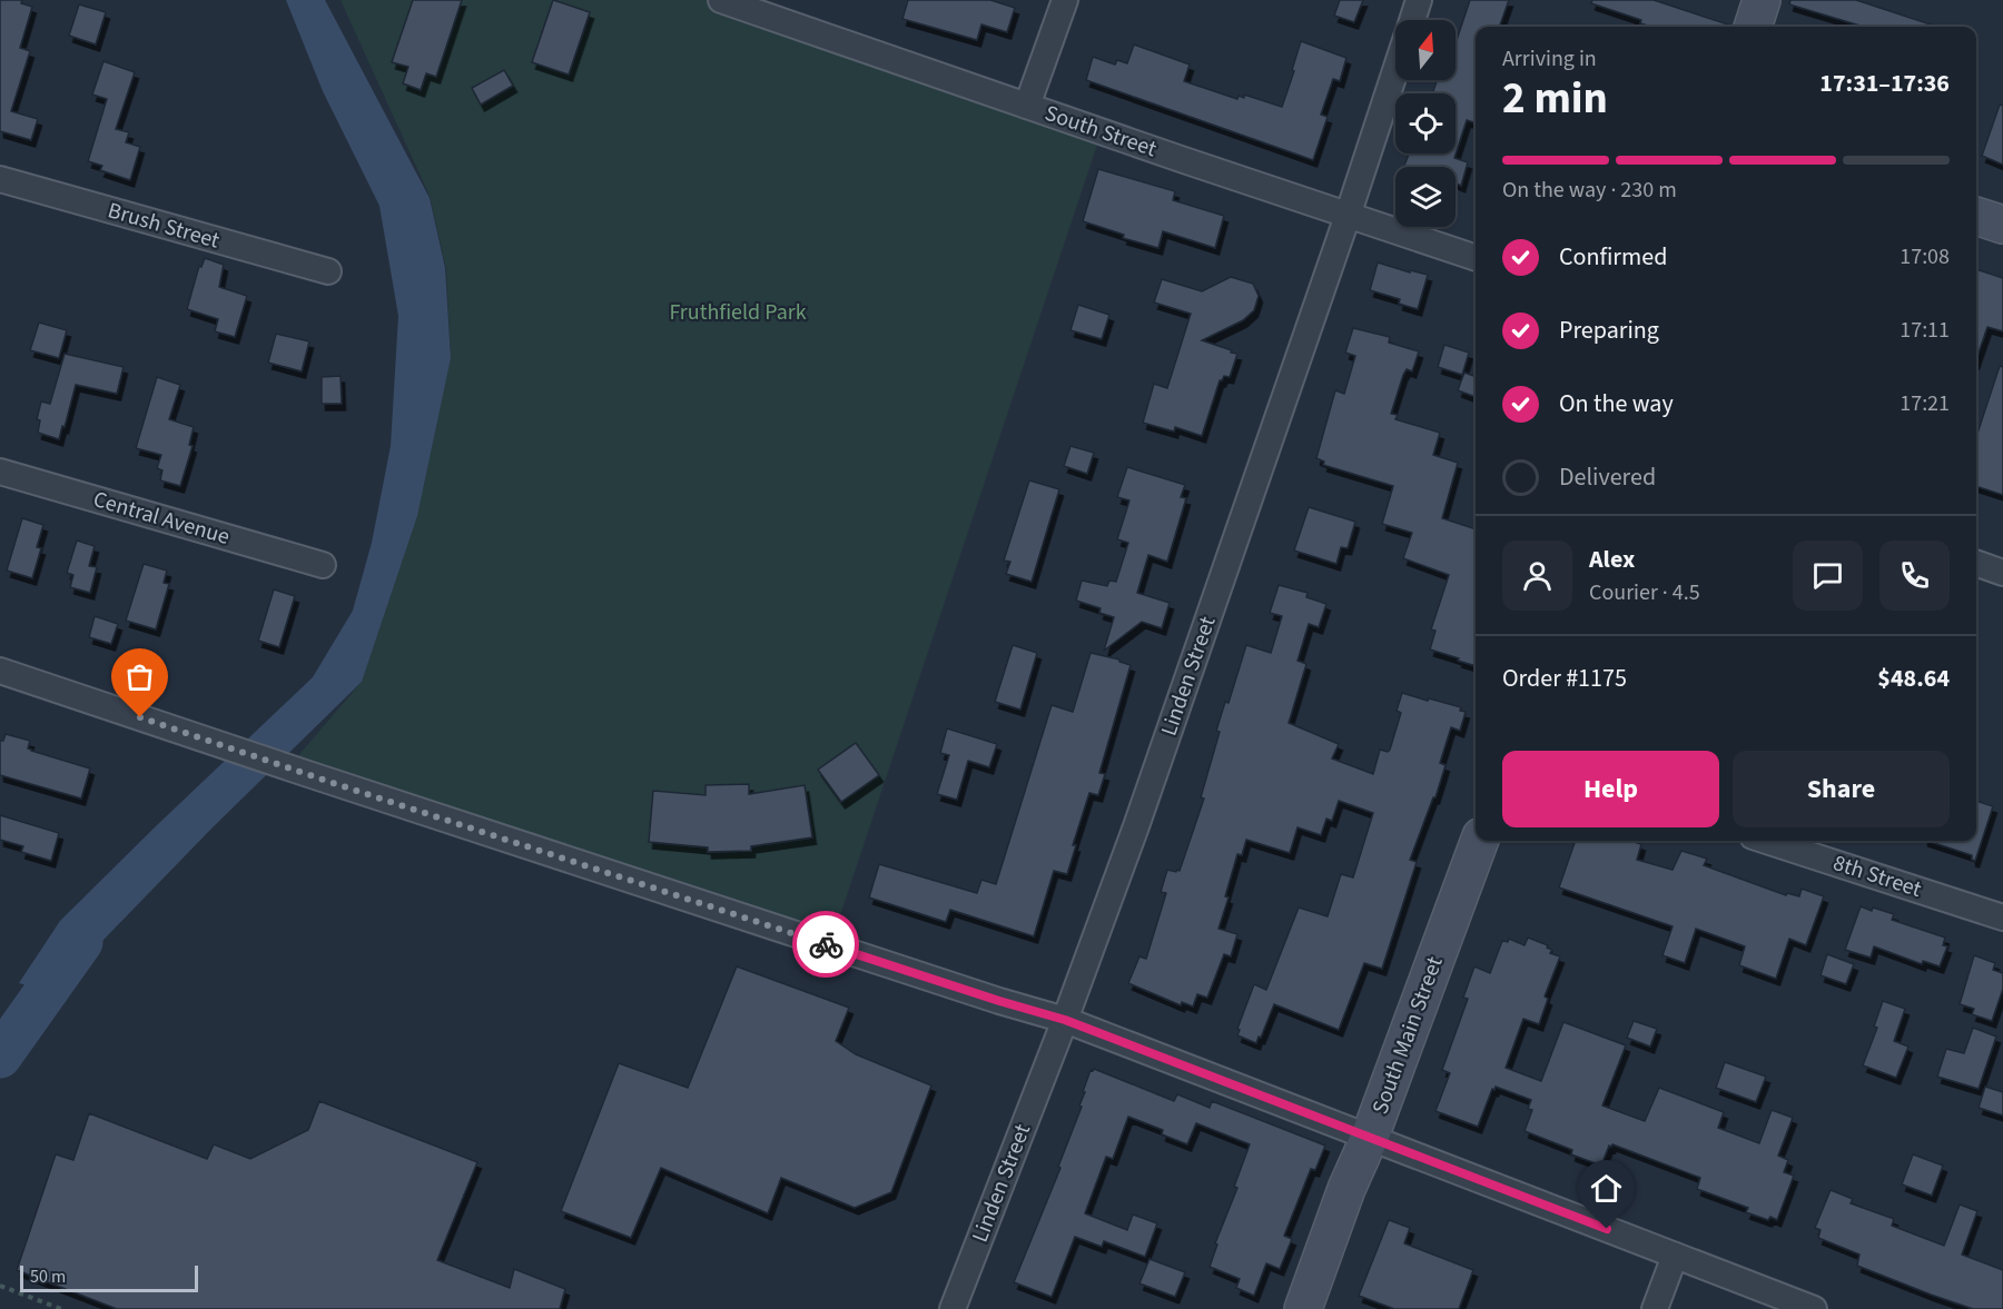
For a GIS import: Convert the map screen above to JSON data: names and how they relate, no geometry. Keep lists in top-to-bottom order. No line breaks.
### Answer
{"streets":{"main road":["South Main Street"],"street":["South Street","Brush Street","Central Avenue","Linden Street","8th Street"]},"crossings":[["South Street","Linden Street"]],"parks":["Fruthfield Park"],"scale_bar":"50 m","north":"top","page":{"heading":["2 min","Arriving in","17:31–17:36"],"panel":["Alex","Courier · 4.5","Order #1175","$48.64"],"bar":"On the way · 230 m","list":[["Confirmed","17:08"],["Preparing","17:11"],["On the way","17:21"],"Delivered"],"buttons":["Help","Share"],"scale":"50 m"}}
